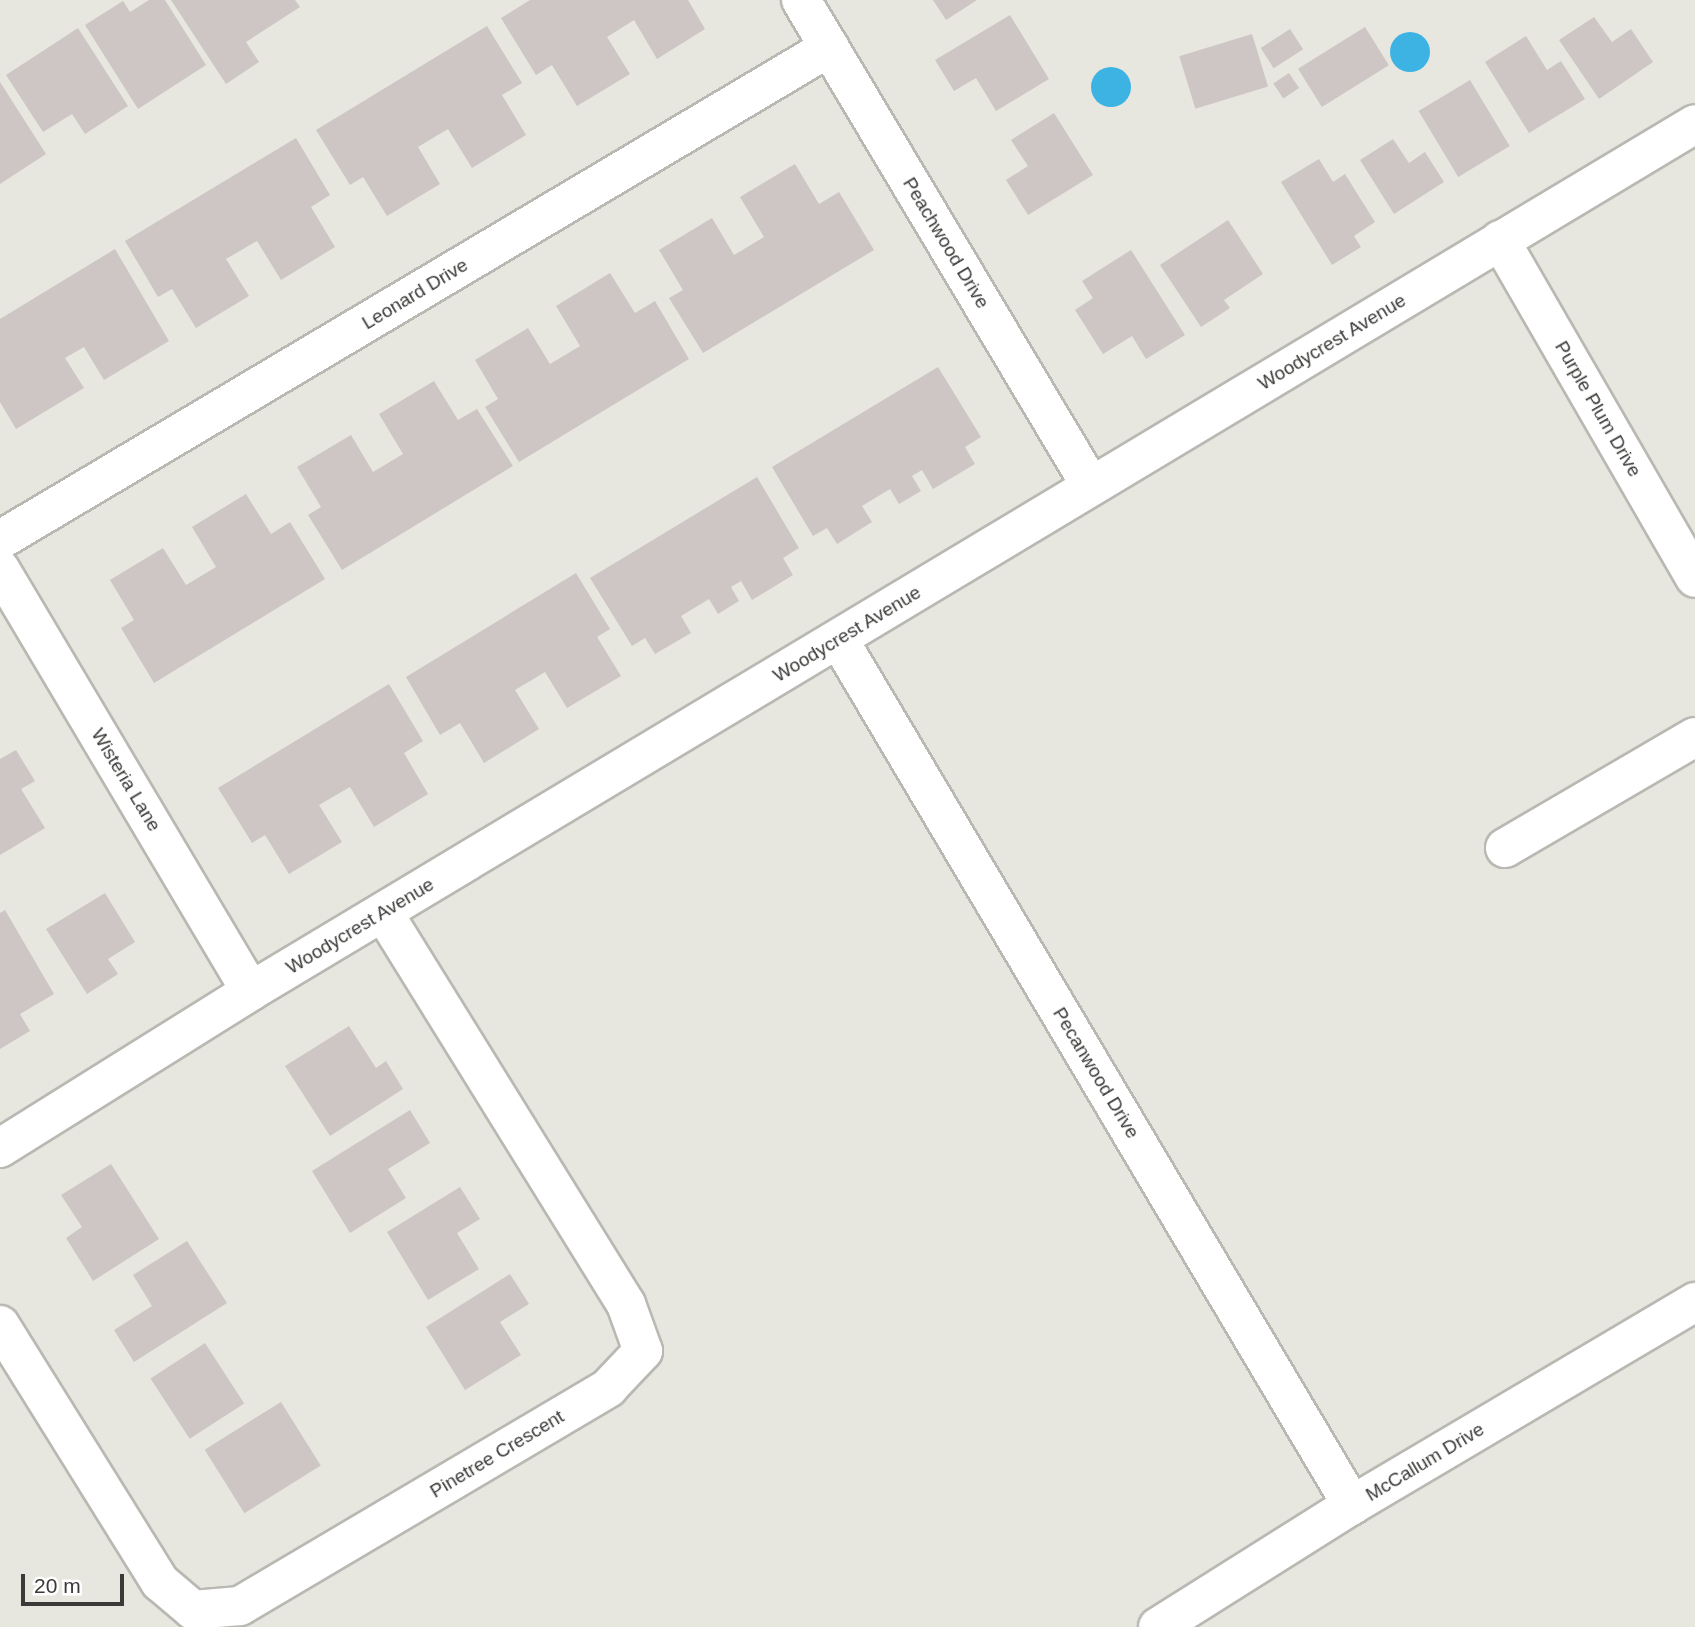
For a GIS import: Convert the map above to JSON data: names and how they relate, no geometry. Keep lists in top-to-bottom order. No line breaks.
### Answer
{"streets":{"street":["Peachwood Drive","Leonard Drive","Woodycrest Avenue","Purple Plum Drive","Wisteria Lane","Pecanwood Drive","Pinetree Crescent","McCallum Drive"]},"crossings":[["Peachwood Drive","Leonard Drive"],["Peachwood Drive","Woodycrest Avenue"],["Woodycrest Avenue","Purple Plum Drive"],["Woodycrest Avenue","Wisteria Lane"],["Woodycrest Avenue","Pecanwood Drive"],["Woodycrest Avenue","Pinetree Crescent"],["Pecanwood Drive","McCallum Drive"]],"scale_bar":"20 m"}
